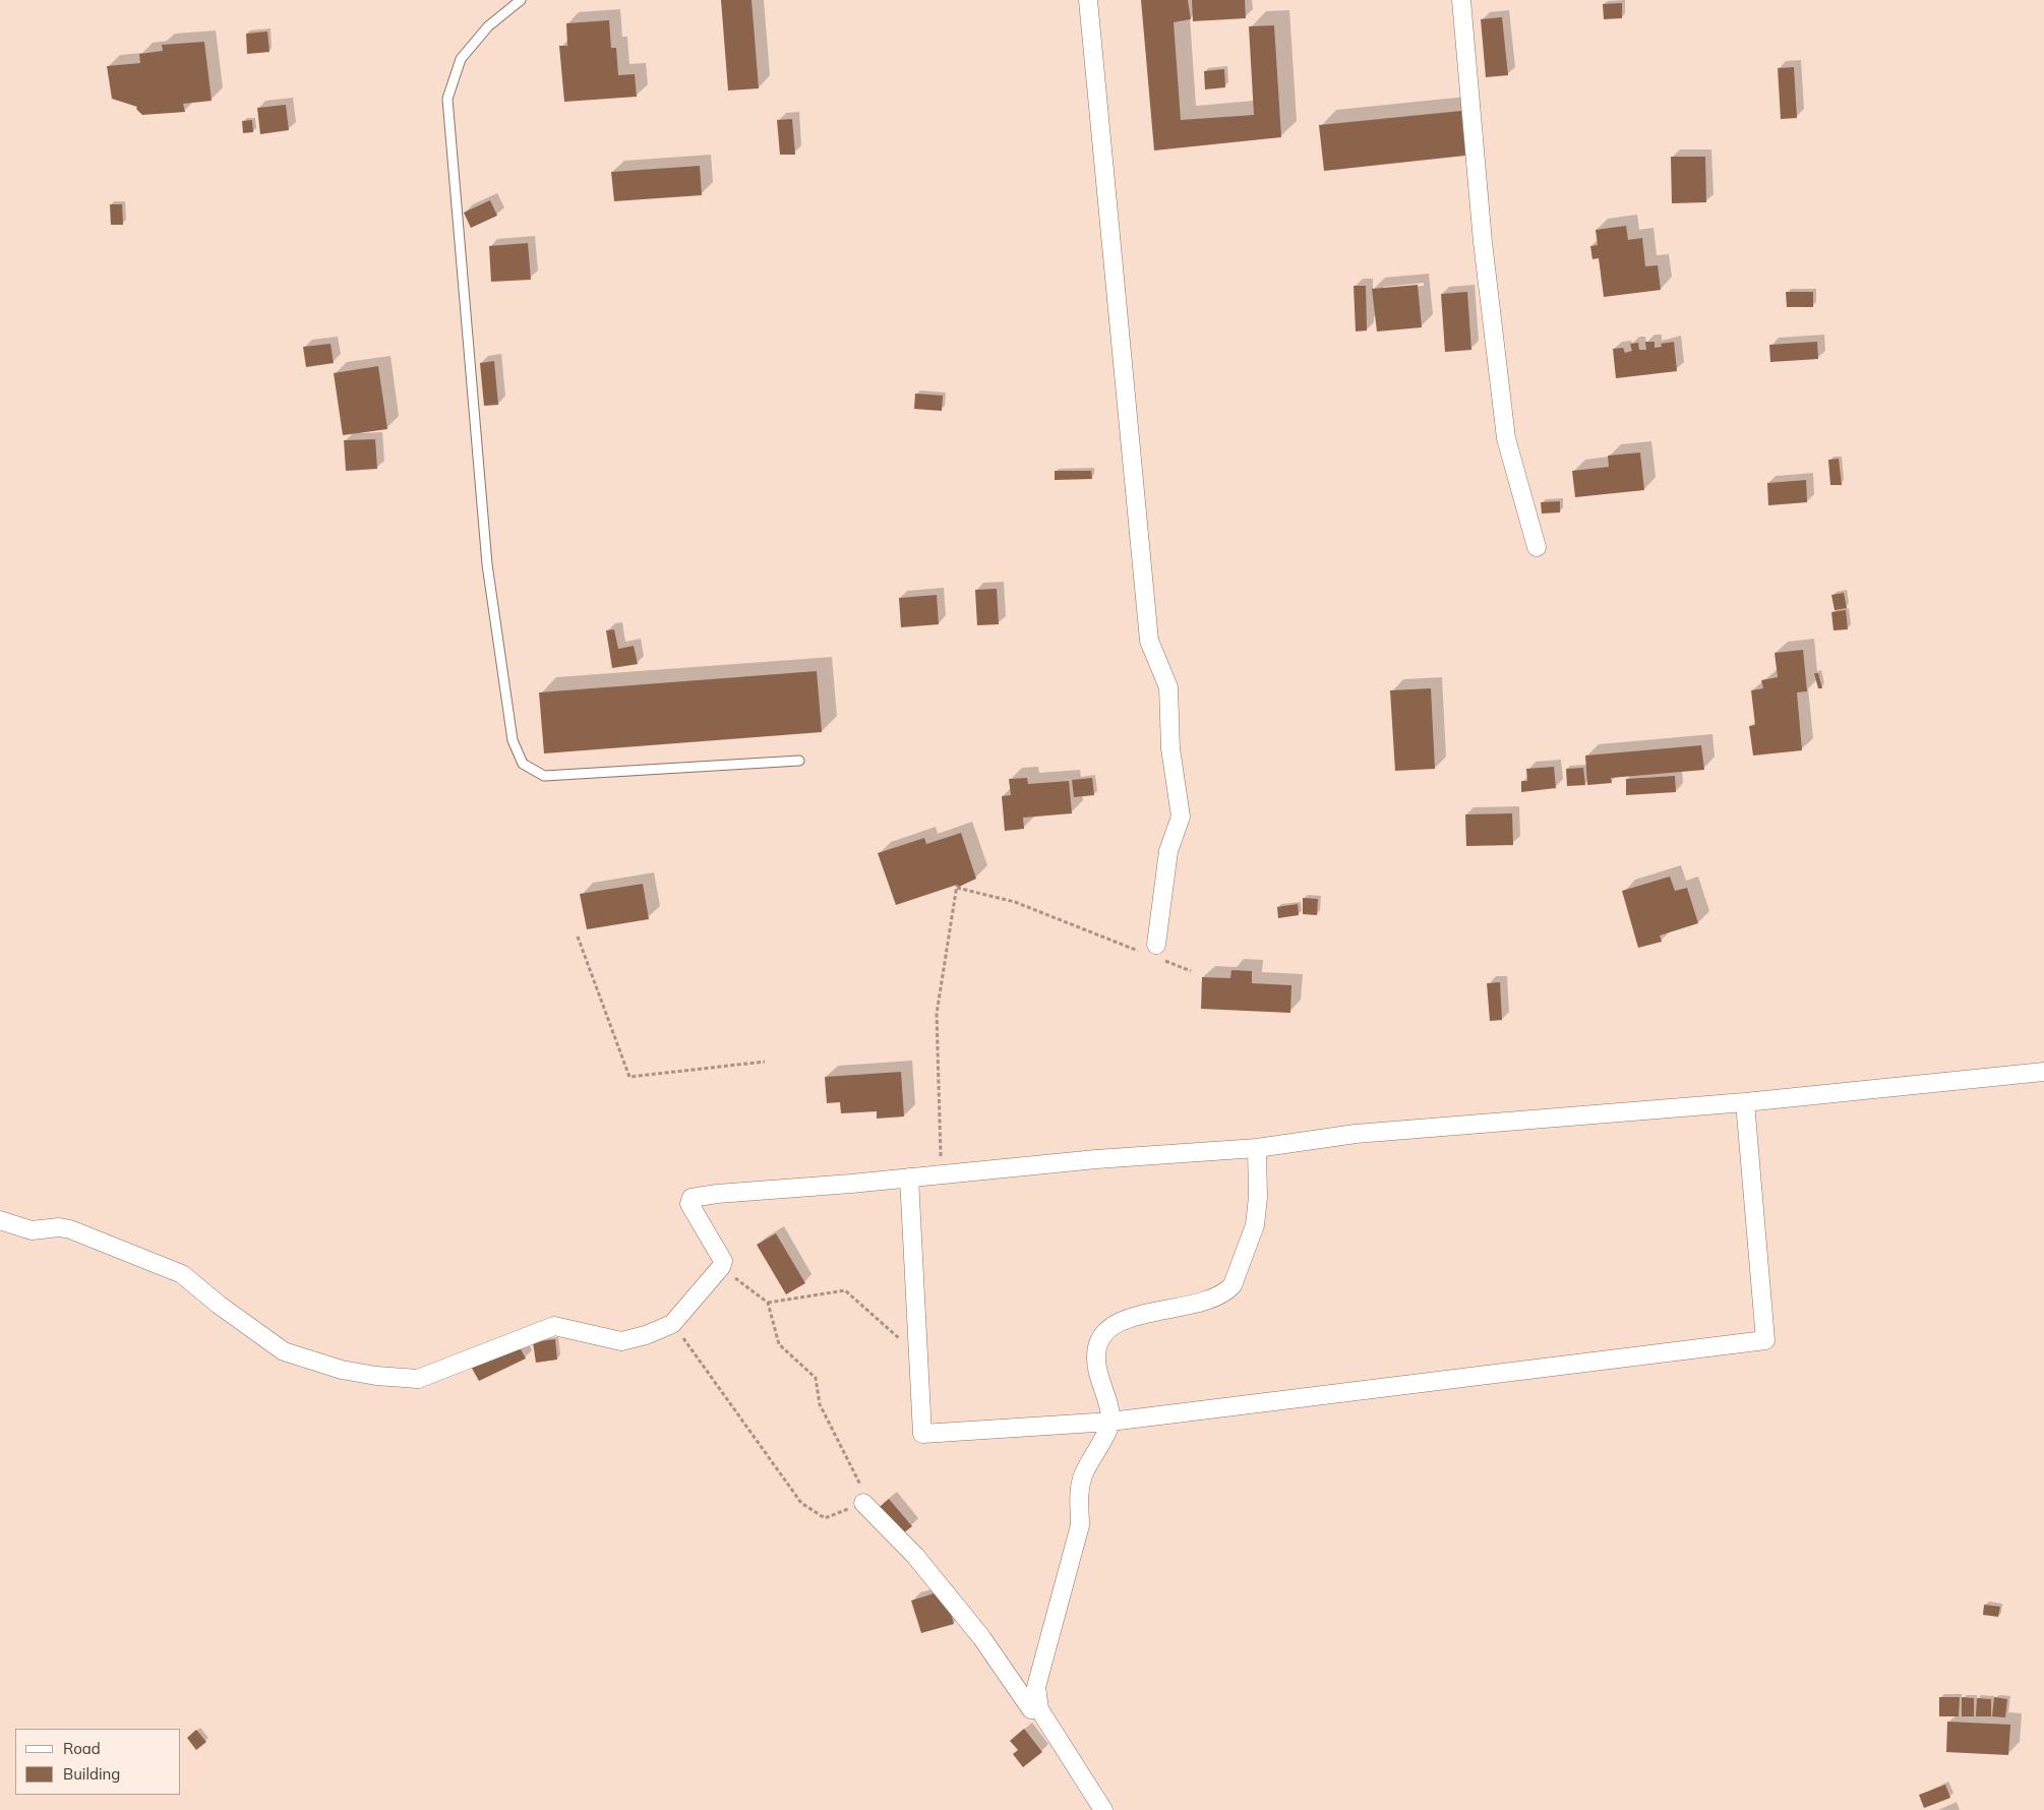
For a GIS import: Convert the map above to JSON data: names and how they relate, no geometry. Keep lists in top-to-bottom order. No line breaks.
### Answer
{"legend":["Road","Building"]}
